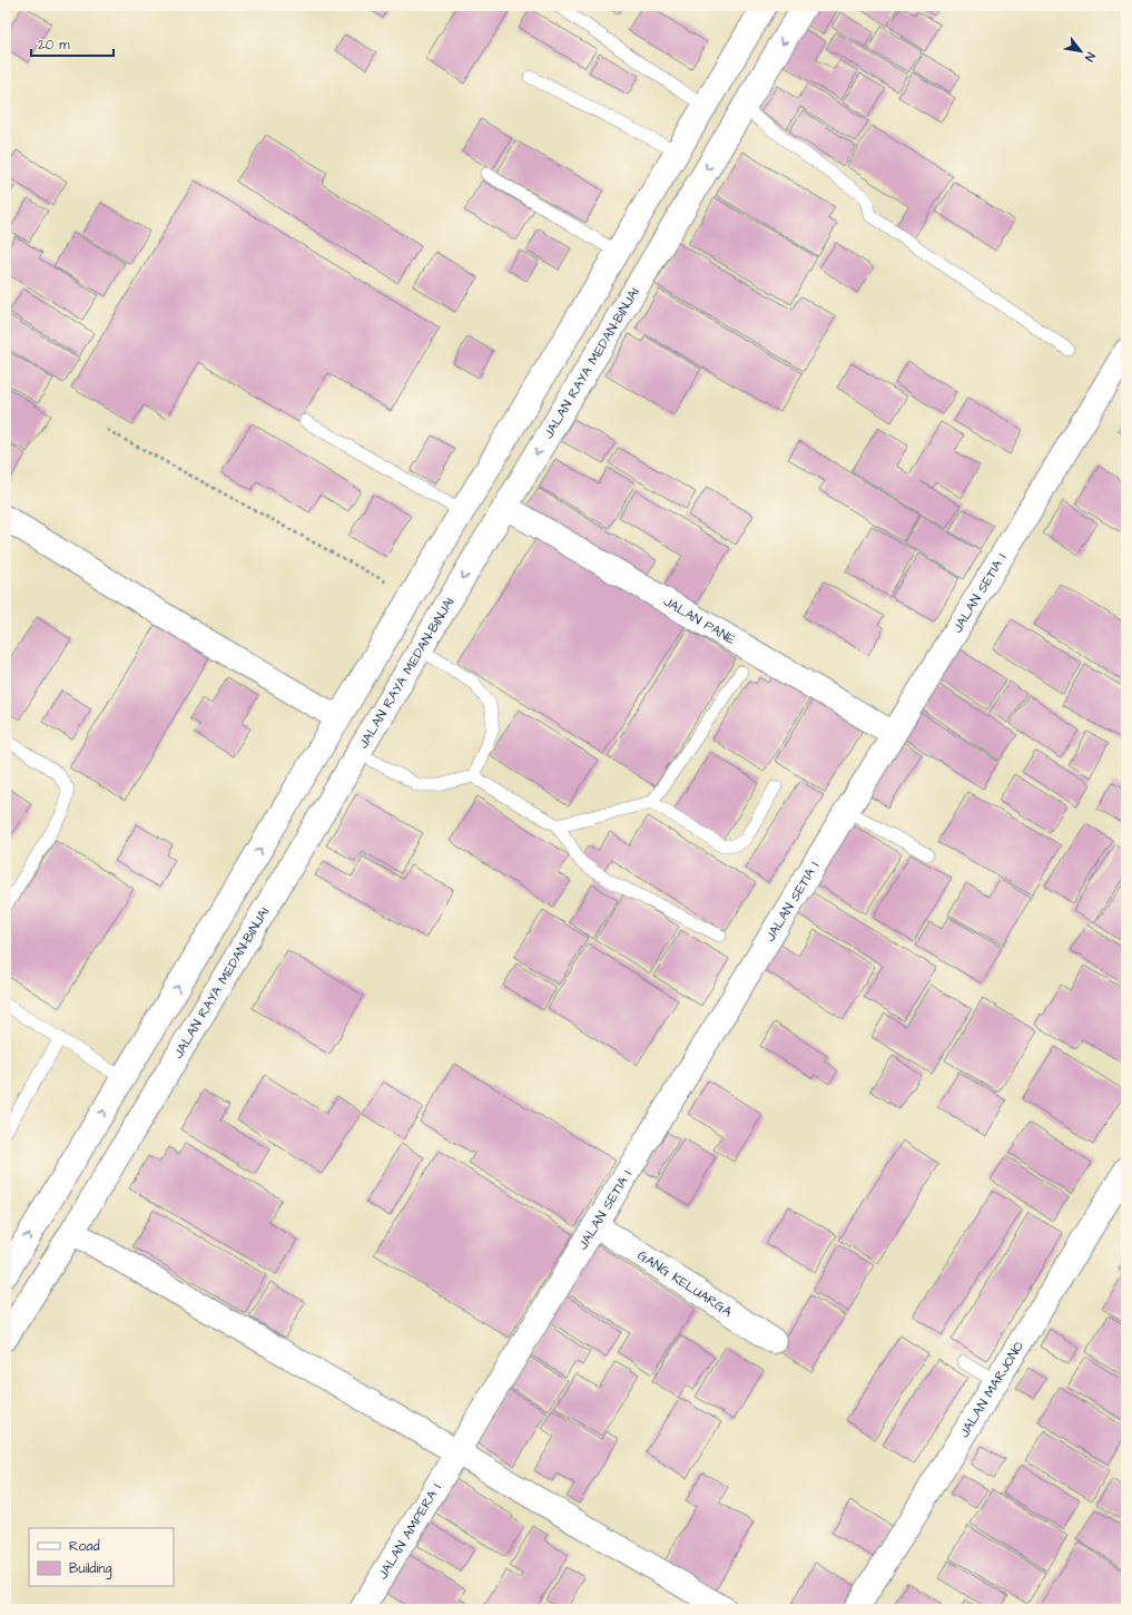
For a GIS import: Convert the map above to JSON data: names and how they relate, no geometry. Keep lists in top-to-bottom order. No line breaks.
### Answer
{"streets":{"main road":["JALAN RAYA MEDAN-BINJAI","JALAN SETIA I","JALAN PANE","GANG KELUARGA","JALAN MARJONO","JALAN AMPERA I"]},"crossings":[["JALAN RAYA MEDAN-BINJAI","JALAN PANE"],["JALAN SETIA I","JALAN PANE"],["JALAN SETIA I","GANG KELUARGA"],["JALAN SETIA I","JALAN AMPERA I"]],"legend":["Road","Building"],"scale_bar":"20 m","north":"bottom right"}
